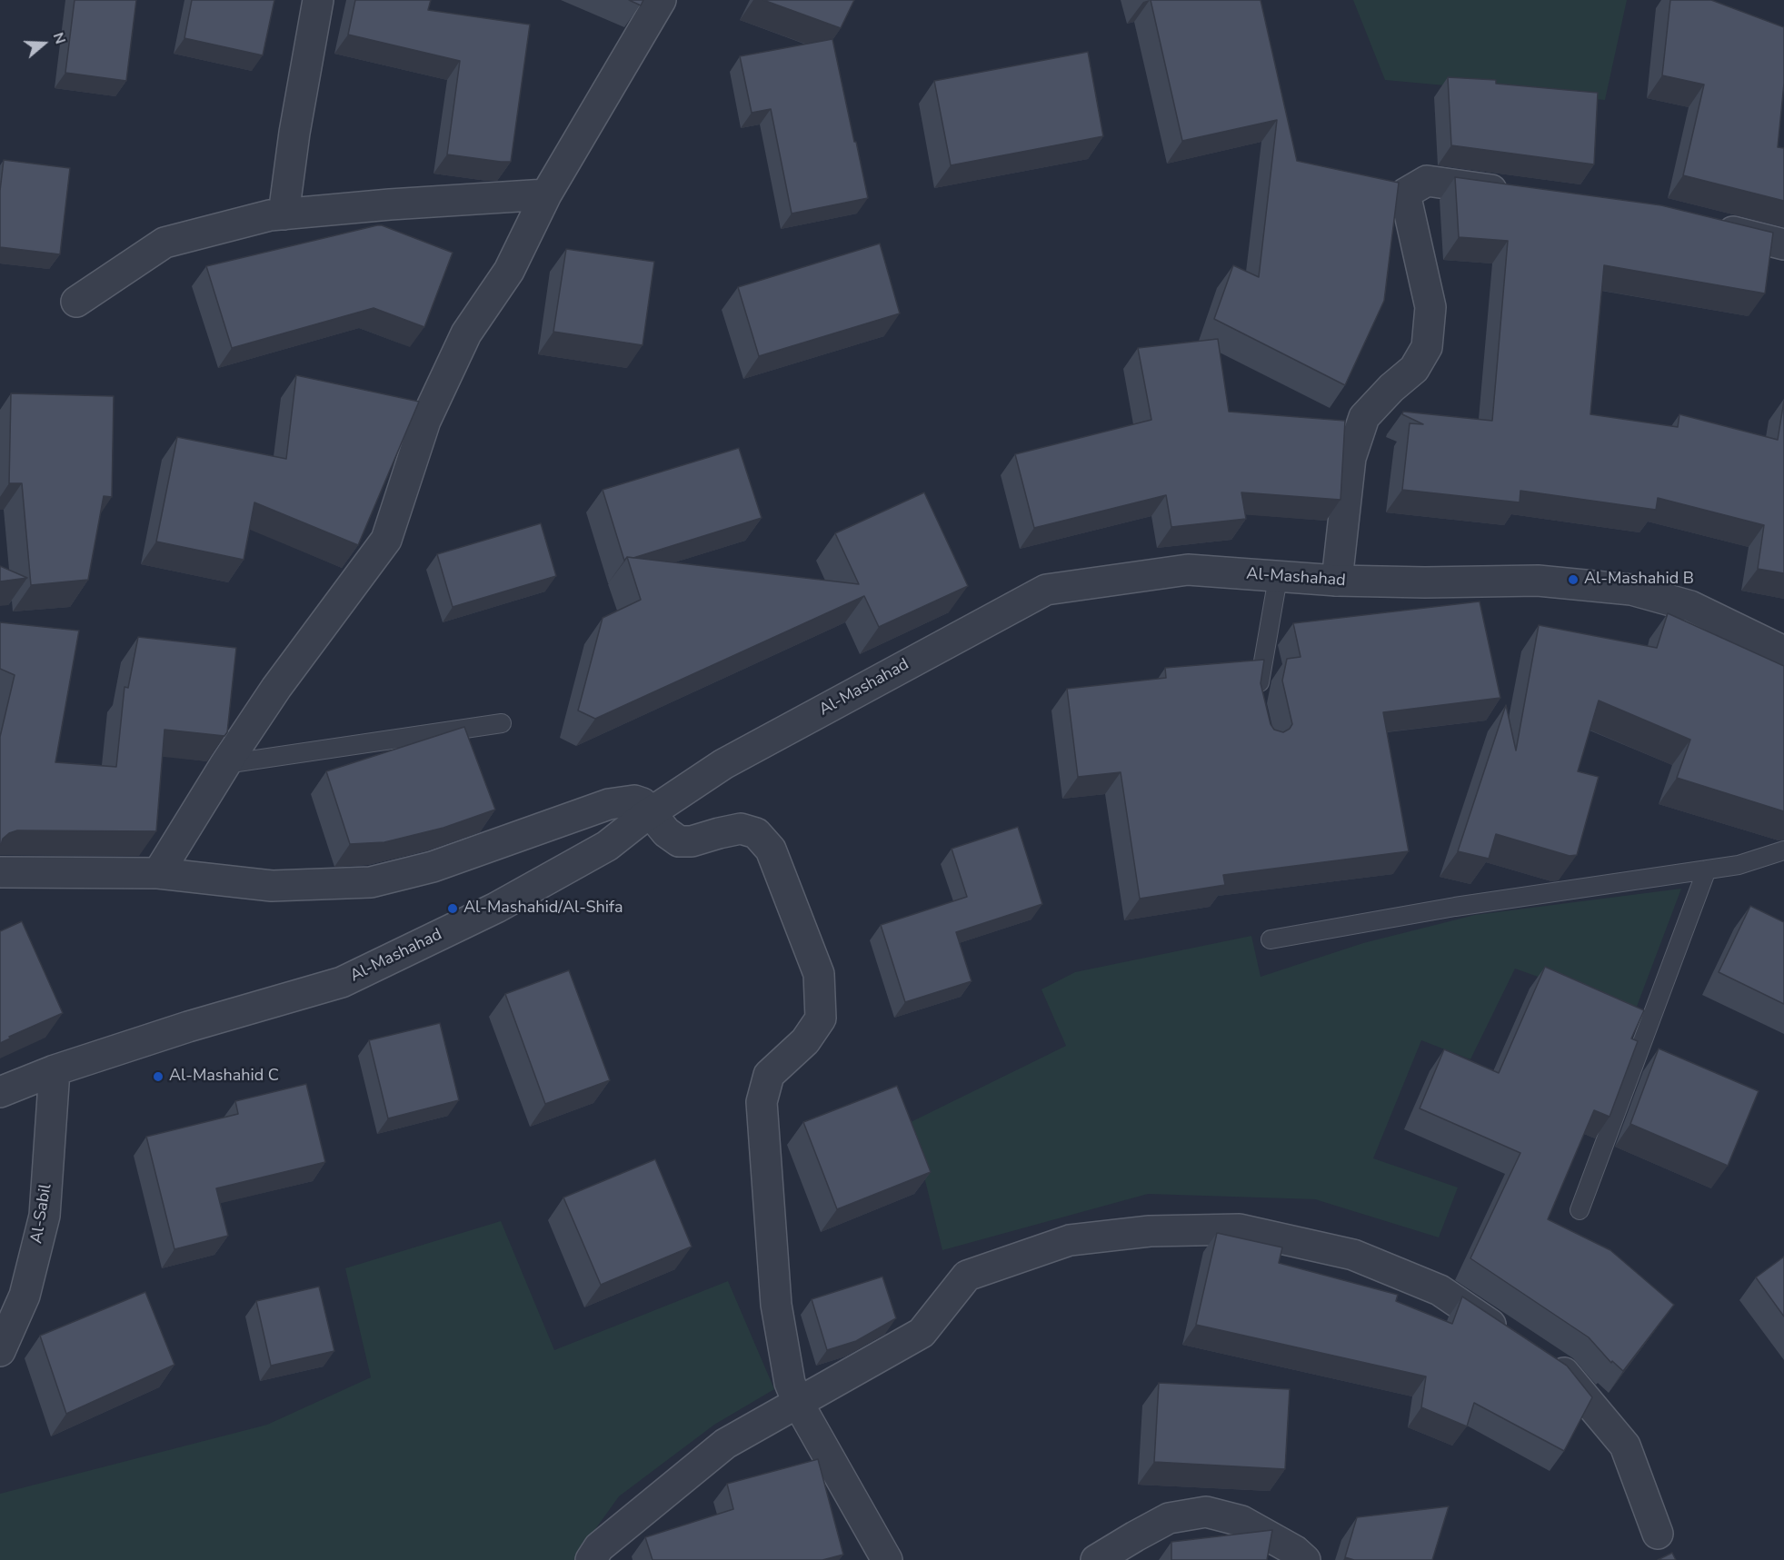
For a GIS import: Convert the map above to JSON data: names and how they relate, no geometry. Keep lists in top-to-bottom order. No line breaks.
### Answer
{"streets":{"street":["Al-Mashahad","Al-Sabil"]},"crossings":[["Al-Mashahad","Al-Sabil"]],"places":["Al-Mashahid B","Al-Mashahid/Al-Shifa","Al-Mashahid C"],"north":"right"}
